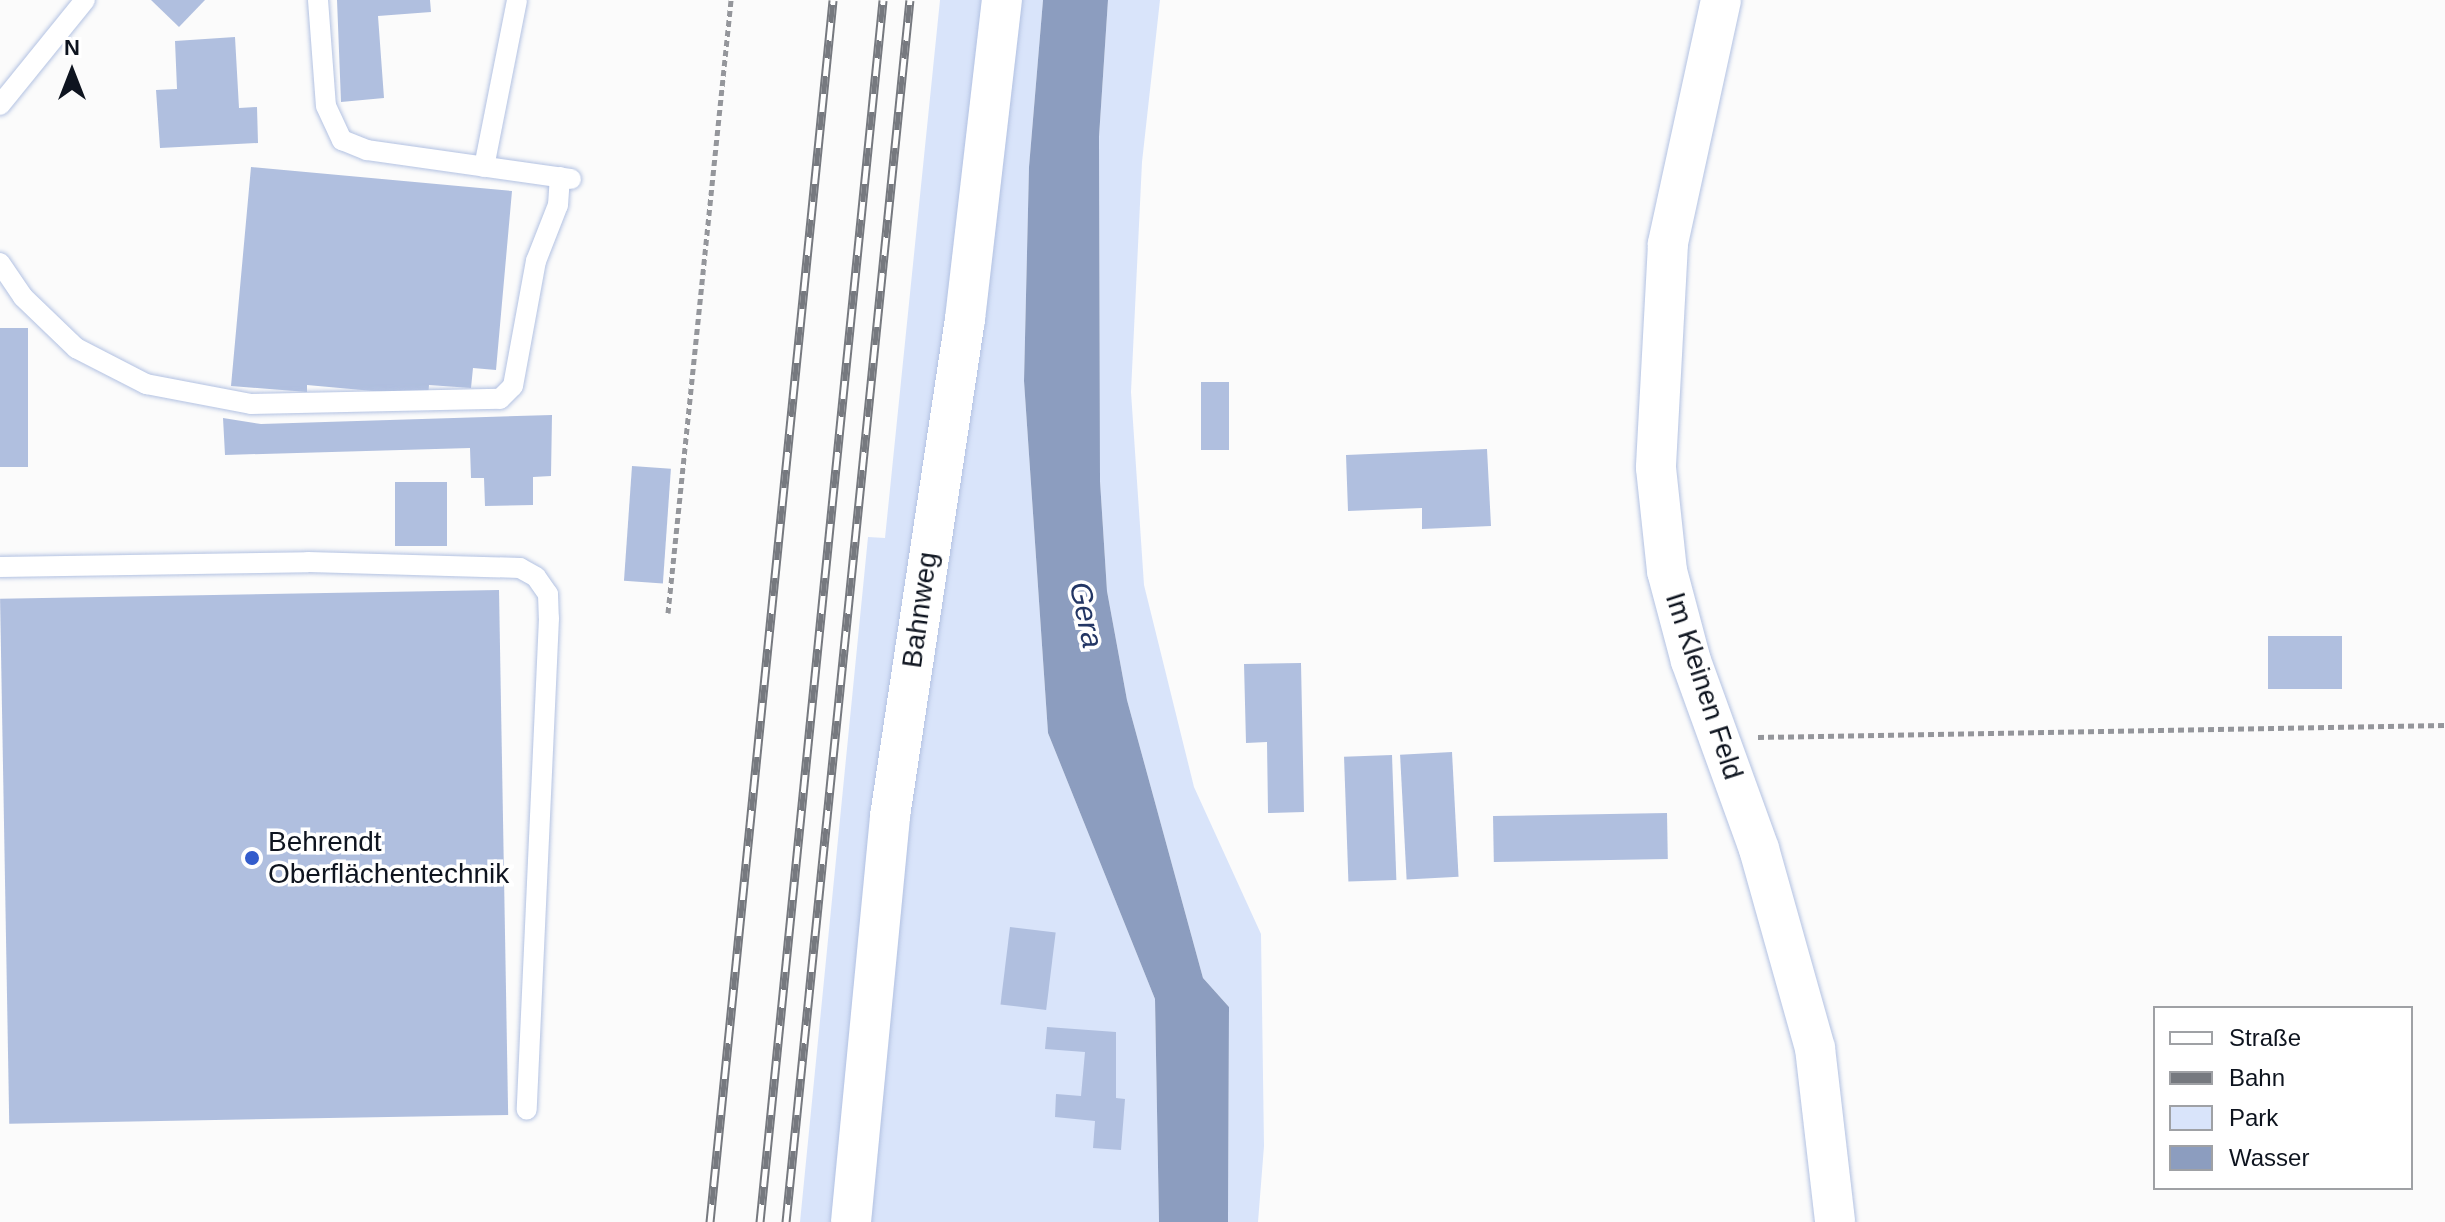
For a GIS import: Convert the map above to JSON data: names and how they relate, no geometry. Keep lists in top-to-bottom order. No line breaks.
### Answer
{"streets":{"street":["Bahnweg","Im Kleinen Feld"]},"water":["Gera"],"places":["Behrendt Oberflächentechnik"],"legend":["Straße","Bahn","Park","Wasser"],"north":"top"}
